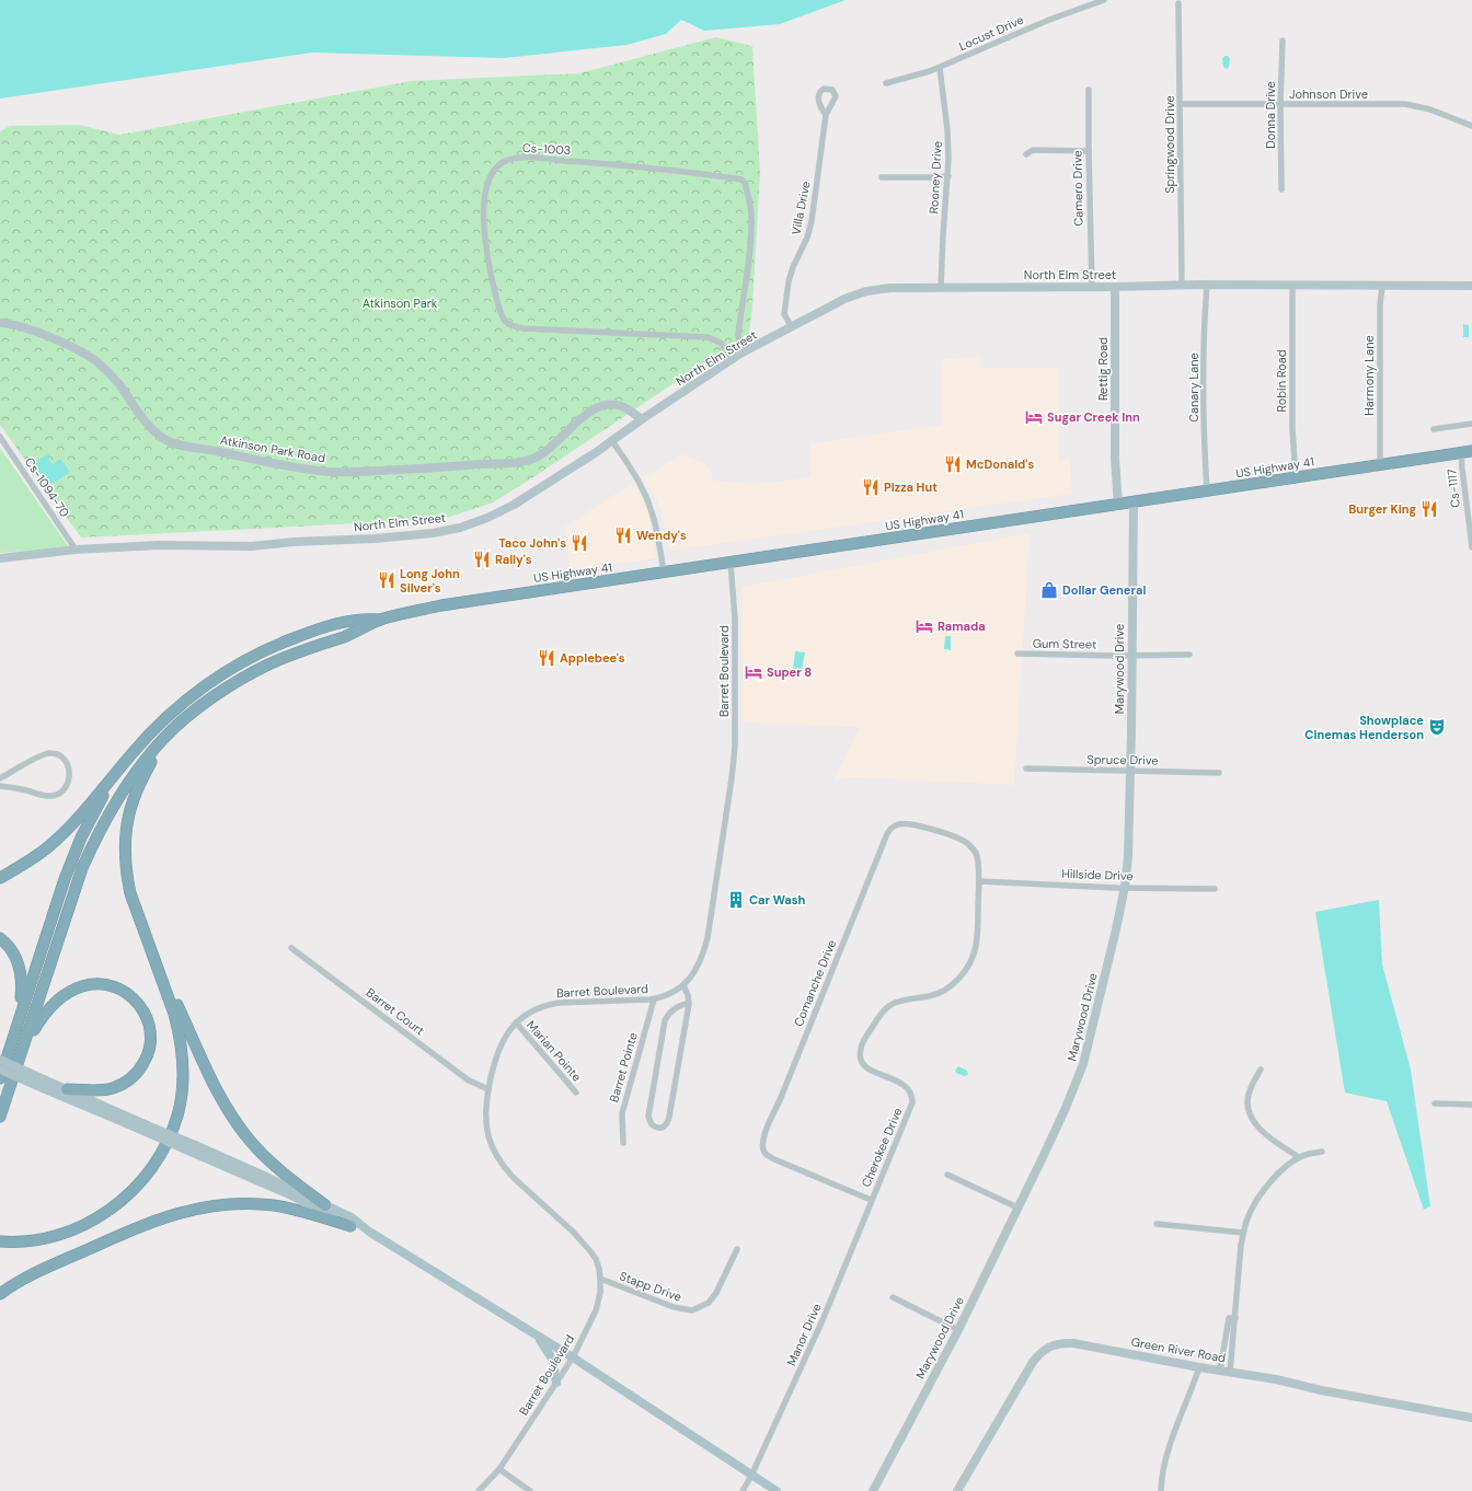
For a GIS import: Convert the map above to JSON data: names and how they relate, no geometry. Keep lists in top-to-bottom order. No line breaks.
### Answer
{"streets":{"highway":["US Highway 41"],"street":["Locust Drive","Johnson Drive","Donna Drive","Springwood Drive","Cs-1003","Rooney Drive","Camero Drive","Villa Drive","North Elm Street","Rettig Road","Harmony Lane","Robin Road","Canary Lane","Atkinson Park Road","Cs-1094-70","Cs-1117","Gum Street","Marywood Drive","Barret Boulevard","Spruce Drive","Hillside Drive","Comanche Drive","Barret Court","Marian Pointe","Barret Pointe","Cherokee Drive","Stapp Drive","Manor Drive","Green River Road"]},"crossings":[["Locust Drive","Rooney Drive"],["Johnson Drive","Donna Drive"],["Johnson Drive","Springwood Drive"],["Springwood Drive","North Elm Street"],["Cs-1003","North Elm Street"],["Rooney Drive","North Elm Street"],["Camero Drive","North Elm Street"],["Villa Drive","North Elm Street"],["North Elm Street","Rettig Road"],["North Elm Street","Harmony Lane"],["North Elm Street","Robin Road"],["North Elm Street","Canary Lane"],["North Elm Street","Atkinson Park Road"],["North Elm Street","Cs-1094-70"],["Rettig Road","US Highway 41"],["Harmony Lane","US Highway 41"],["Robin Road","US Highway 41"],["Canary Lane","US Highway 41"],["US Highway 41","Cs-1117"],["US Highway 41","Marywood Drive"],["US Highway 41","Barret Boulevard"],["Gum Street","Marywood Drive"],["Marywood Drive","Spruce Drive"],["Marywood Drive","Hillside Drive"],["Barret Boulevard","Barret Court"],["Barret Boulevard","Marian Pointe"],["Barret Boulevard","Barret Pointe"],["Barret Boulevard","Stapp Drive"],["Hillside Drive","Comanche Drive"],["Hillside Drive","Cherokee Drive"],["Comanche Drive","Cherokee Drive"],["Comanche Drive","Manor Drive"],["Cherokee Drive","Manor Drive"]],"parks":["Atkinson Park"],"places":{"hotel":["Sugar Creek Inn","Ramada","Super 8"],"restaurant":["McDonald's","Pizza Hut","Burger King","Wendy's","Taco John's","Rally's","Long John Silver's","Applebee's"],"shop":["Dollar General"],"theatre":["Showplace Cinemas Henderson"],"building":["Car Wash"]}}
